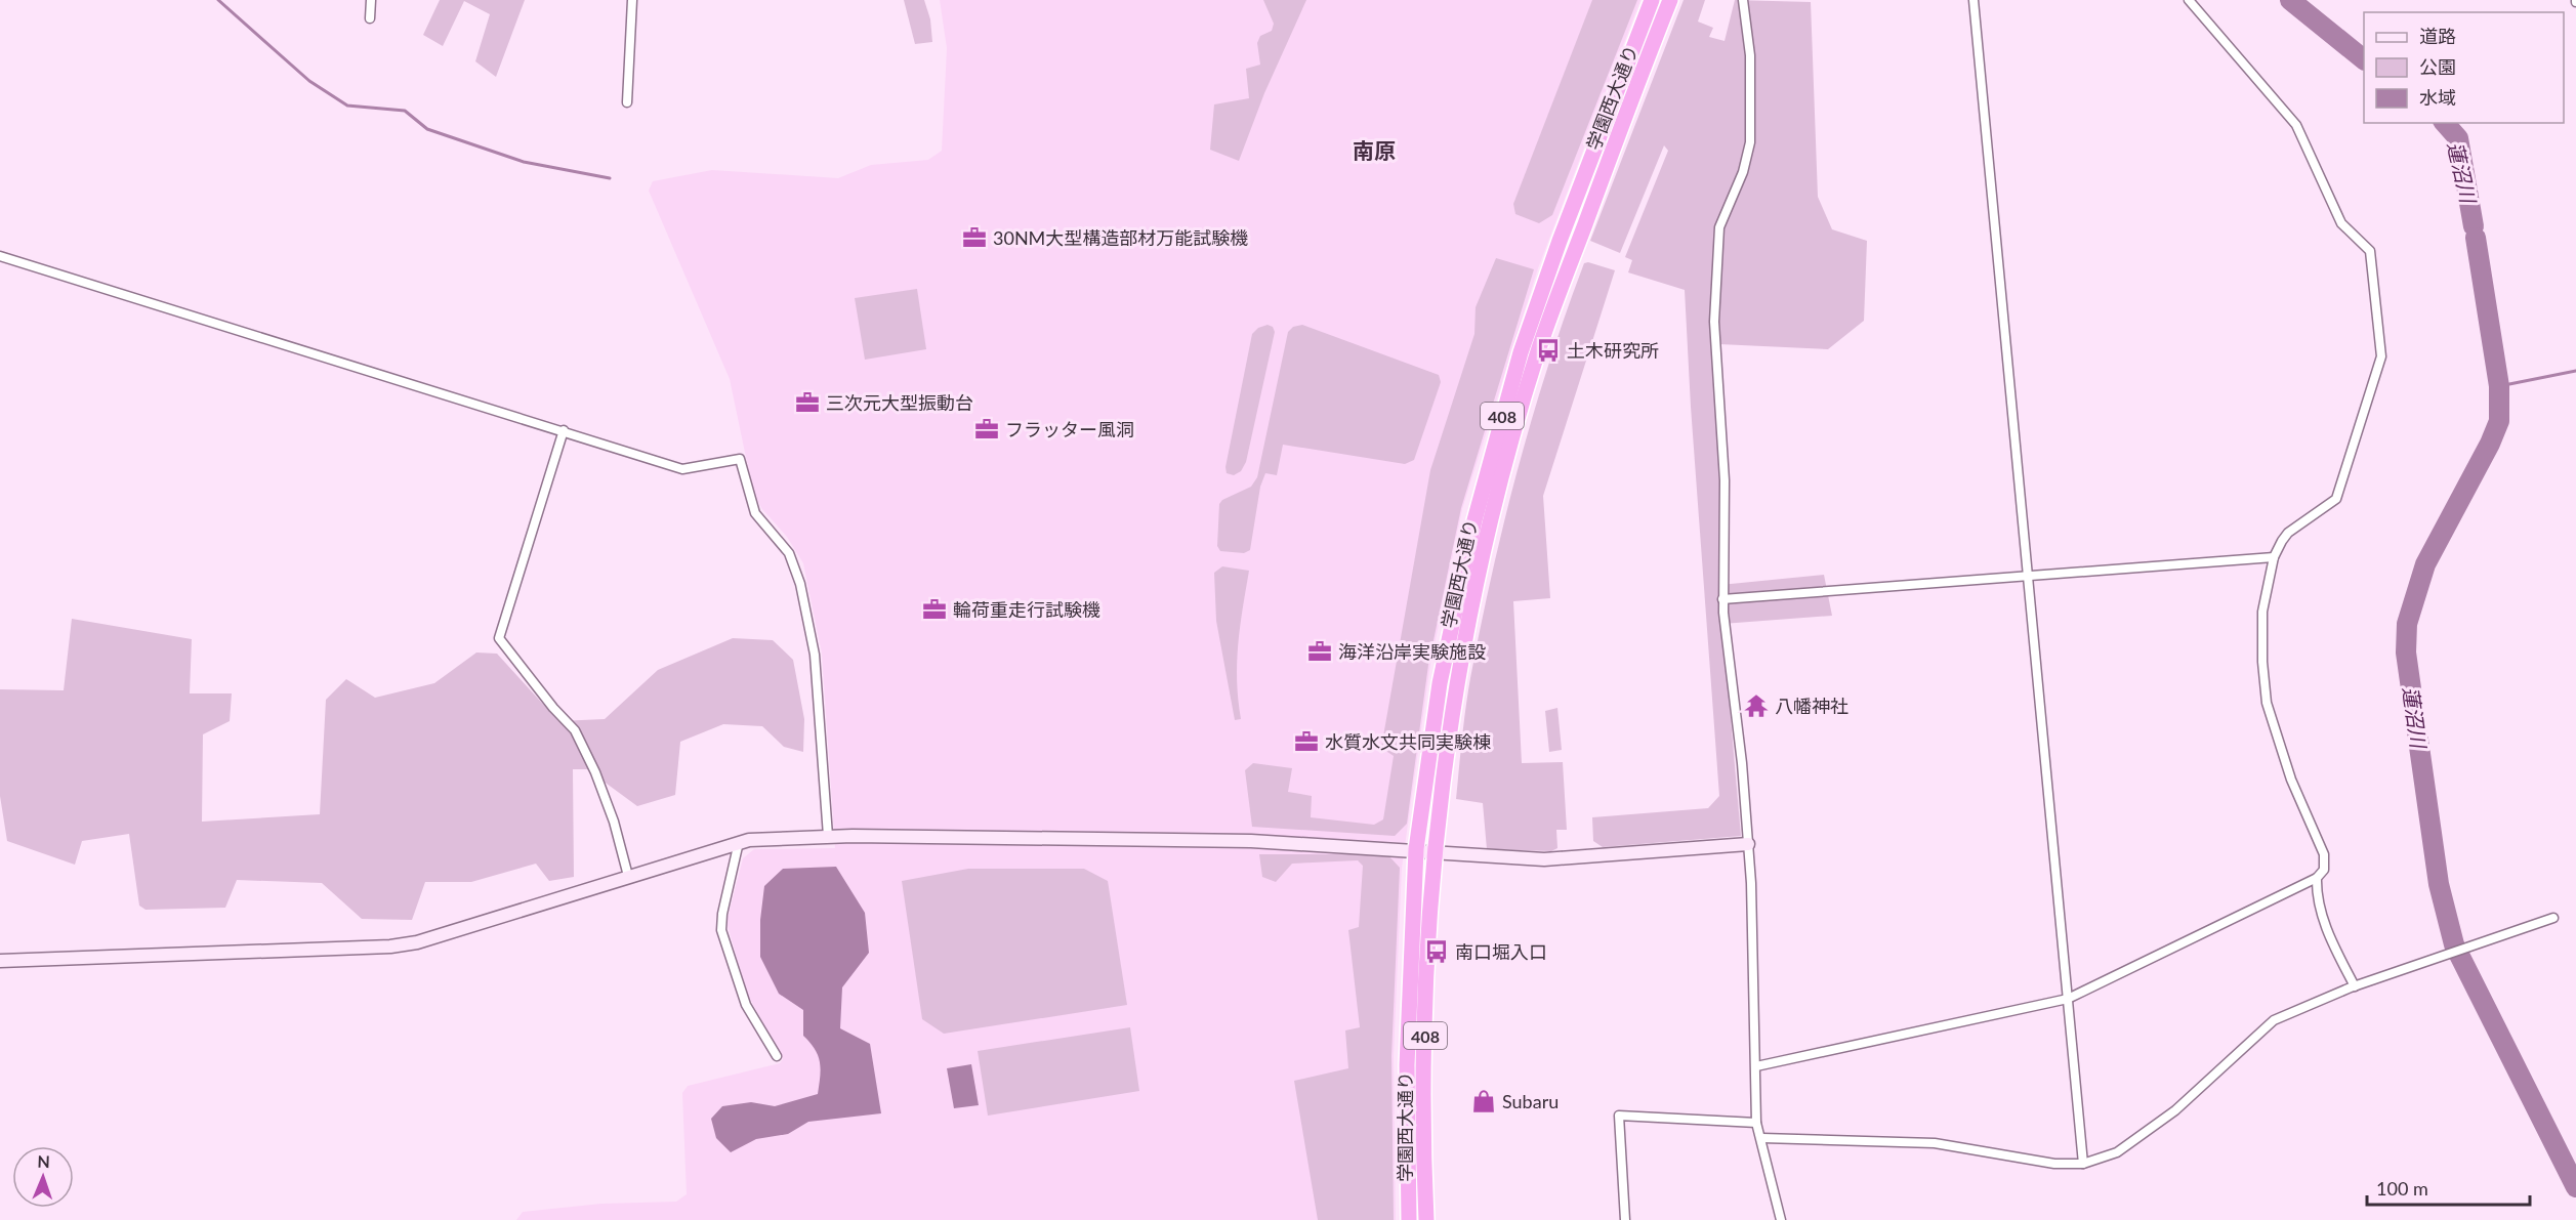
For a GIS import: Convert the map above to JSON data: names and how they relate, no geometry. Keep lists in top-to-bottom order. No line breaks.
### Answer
{"streets":{"highway":["学園西大通り","408"]},"districts":["南原"],"water":["蓮沼川"],"places":{"office":["30NM大型構造部材万能試験機","三次元大型振動台","フラッター風洞","輪荷重走行試験機","海洋沿岸実験施設","水質水文共同実験棟"],"bus stop":["土木研究所","南口堀入口"],"temple":["八幡神社"],"shop":["Subaru"]},"legend":["道路","公園","水域"],"scale_bar":"100 m","north":"top"}
